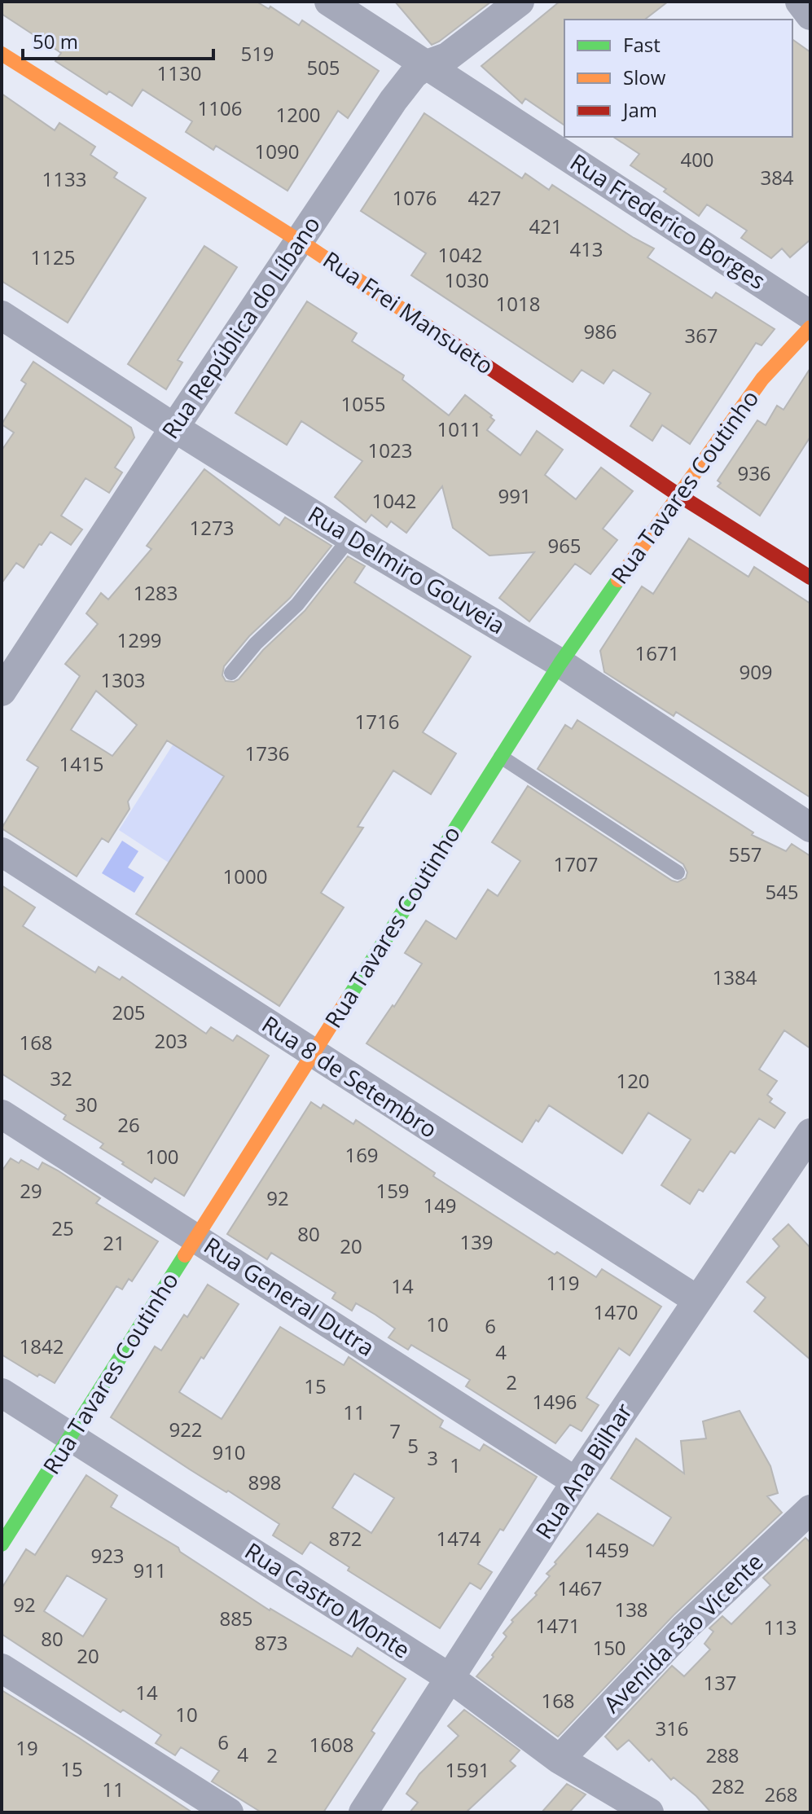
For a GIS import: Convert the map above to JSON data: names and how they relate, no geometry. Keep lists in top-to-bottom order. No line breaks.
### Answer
{"streets":{"street":["Rua Frederico Borges","Rua Frei Mansueto","Rua República do Líbano","Rua Tavares Coutinho","Rua Delmiro Gouveia","Rua 8 de Setembro","Rua General Dutra","Rua Ana Bilhar","Rua Castro Monte","Avenida São Vicente"]},"crossings":[["Rua Frederico Borges","Rua República do Líbano"],["Rua Frei Mansueto","Rua República do Líbano"],["Rua Frei Mansueto","Rua Tavares Coutinho"],["Rua República do Líbano","Rua Delmiro Gouveia"],["Rua Tavares Coutinho","Rua Delmiro Gouveia"],["Rua Tavares Coutinho","Rua 8 de Setembro"],["Rua Tavares Coutinho","Rua General Dutra"],["Rua Tavares Coutinho","Rua Castro Monte"],["Rua 8 de Setembro","Rua Ana Bilhar"],["Rua General Dutra","Rua Ana Bilhar"],["Rua Ana Bilhar","Rua Castro Monte"],["Rua Castro Monte","Avenida São Vicente"]],"house_numbers":["519","505","1130","1106","1200","1090","400","384","1133","1076","427","421","413","1042","1125","1030","1018","986","367","1055","1011","1023","936","991","1042","1273","965","1283","1299","1671","909","1303","1716","1736","1415","557","1707","1000","545","1384","205","203","168","32","120","30","26","169","100","29","159","92","149","25","80","139","21","20","119","14","1470","10","6","1842","4","2","15","1496","11","922","7","5","910","3","1","898","872","1474","1459","923","911","1467","92","138","885","1471","113","80","873","150","20","137","14","168","10","316","6","1608","19","4","2","288","15","1591","282","11","268"],"legend":["Fast","Slow","Jam"],"scale_bar":"50 m"}
